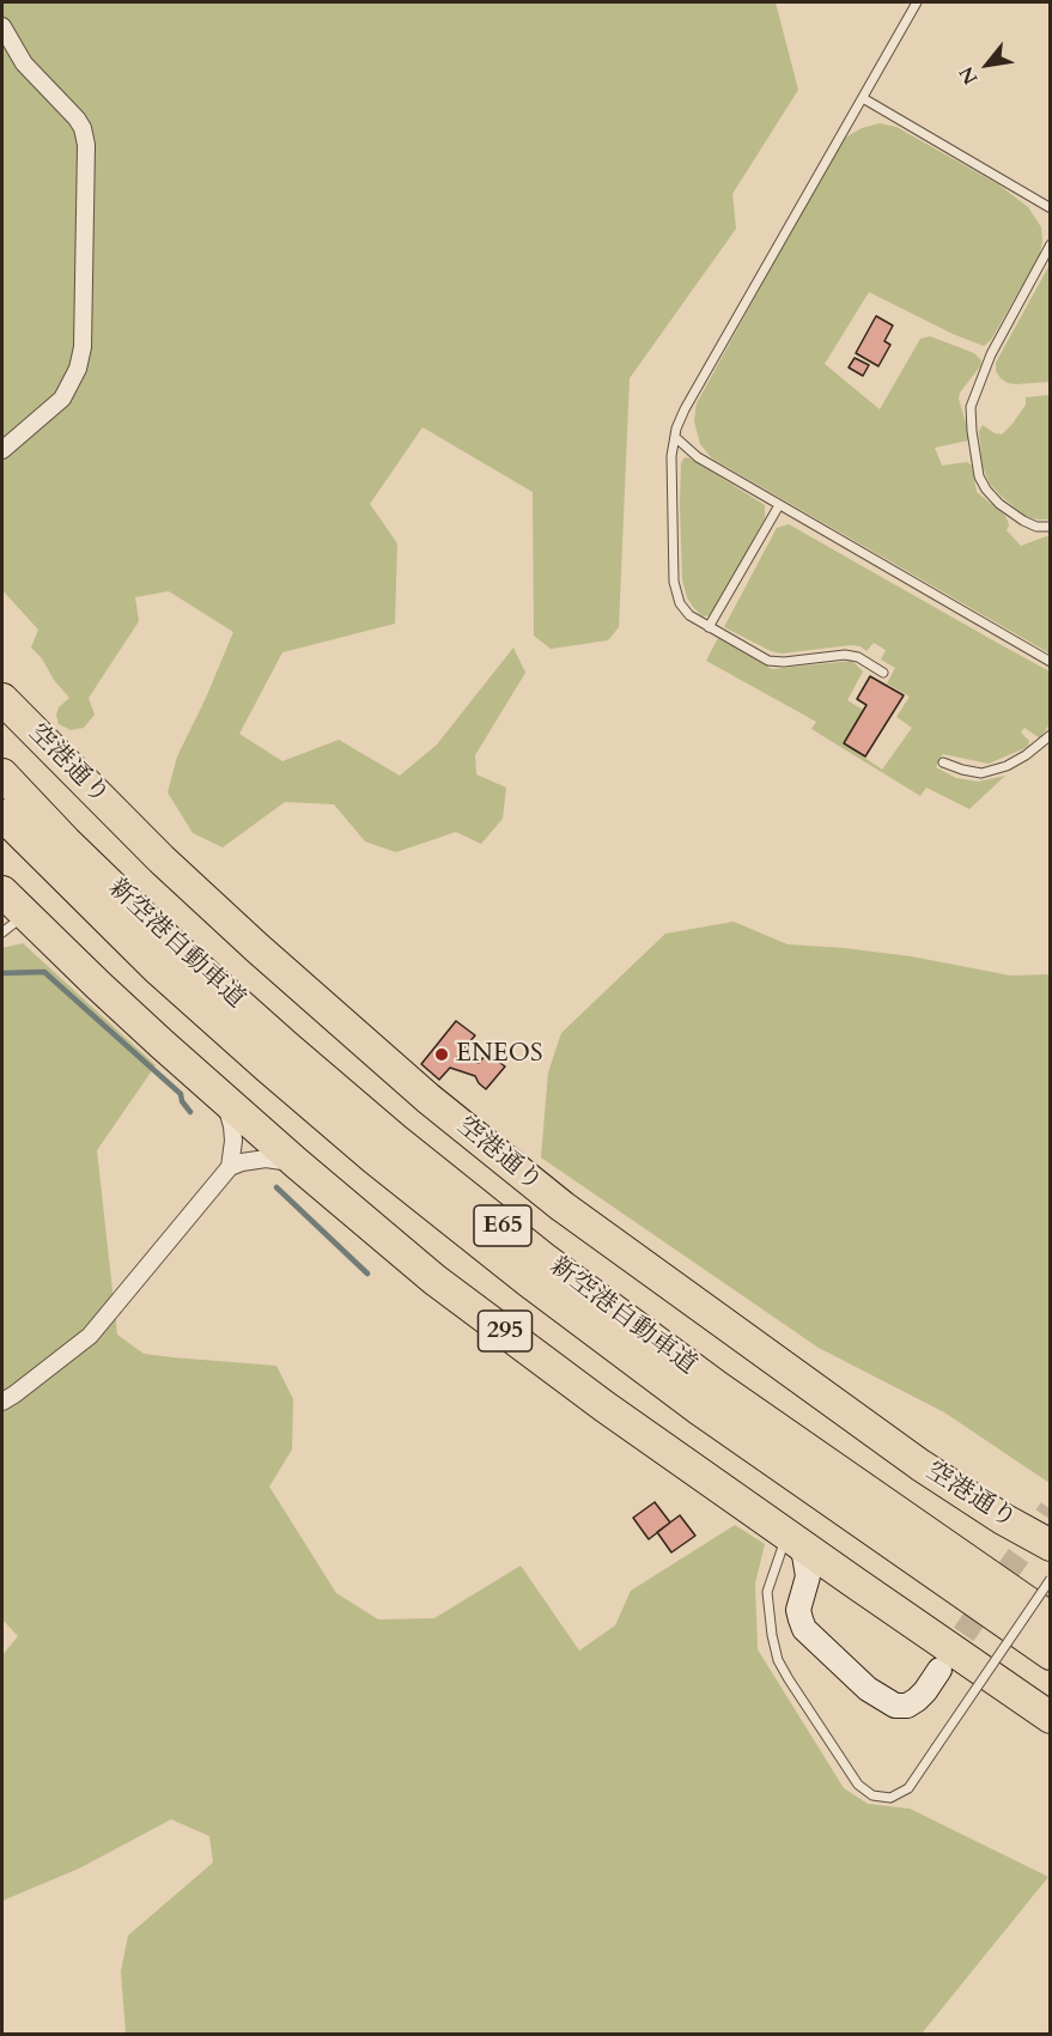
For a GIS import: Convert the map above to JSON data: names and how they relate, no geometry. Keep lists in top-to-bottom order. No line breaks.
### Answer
{"streets":{"highway":["空港通り","新空港自動車道","E65","295"]},"places":["ENEOS"],"north":"bottom left"}
